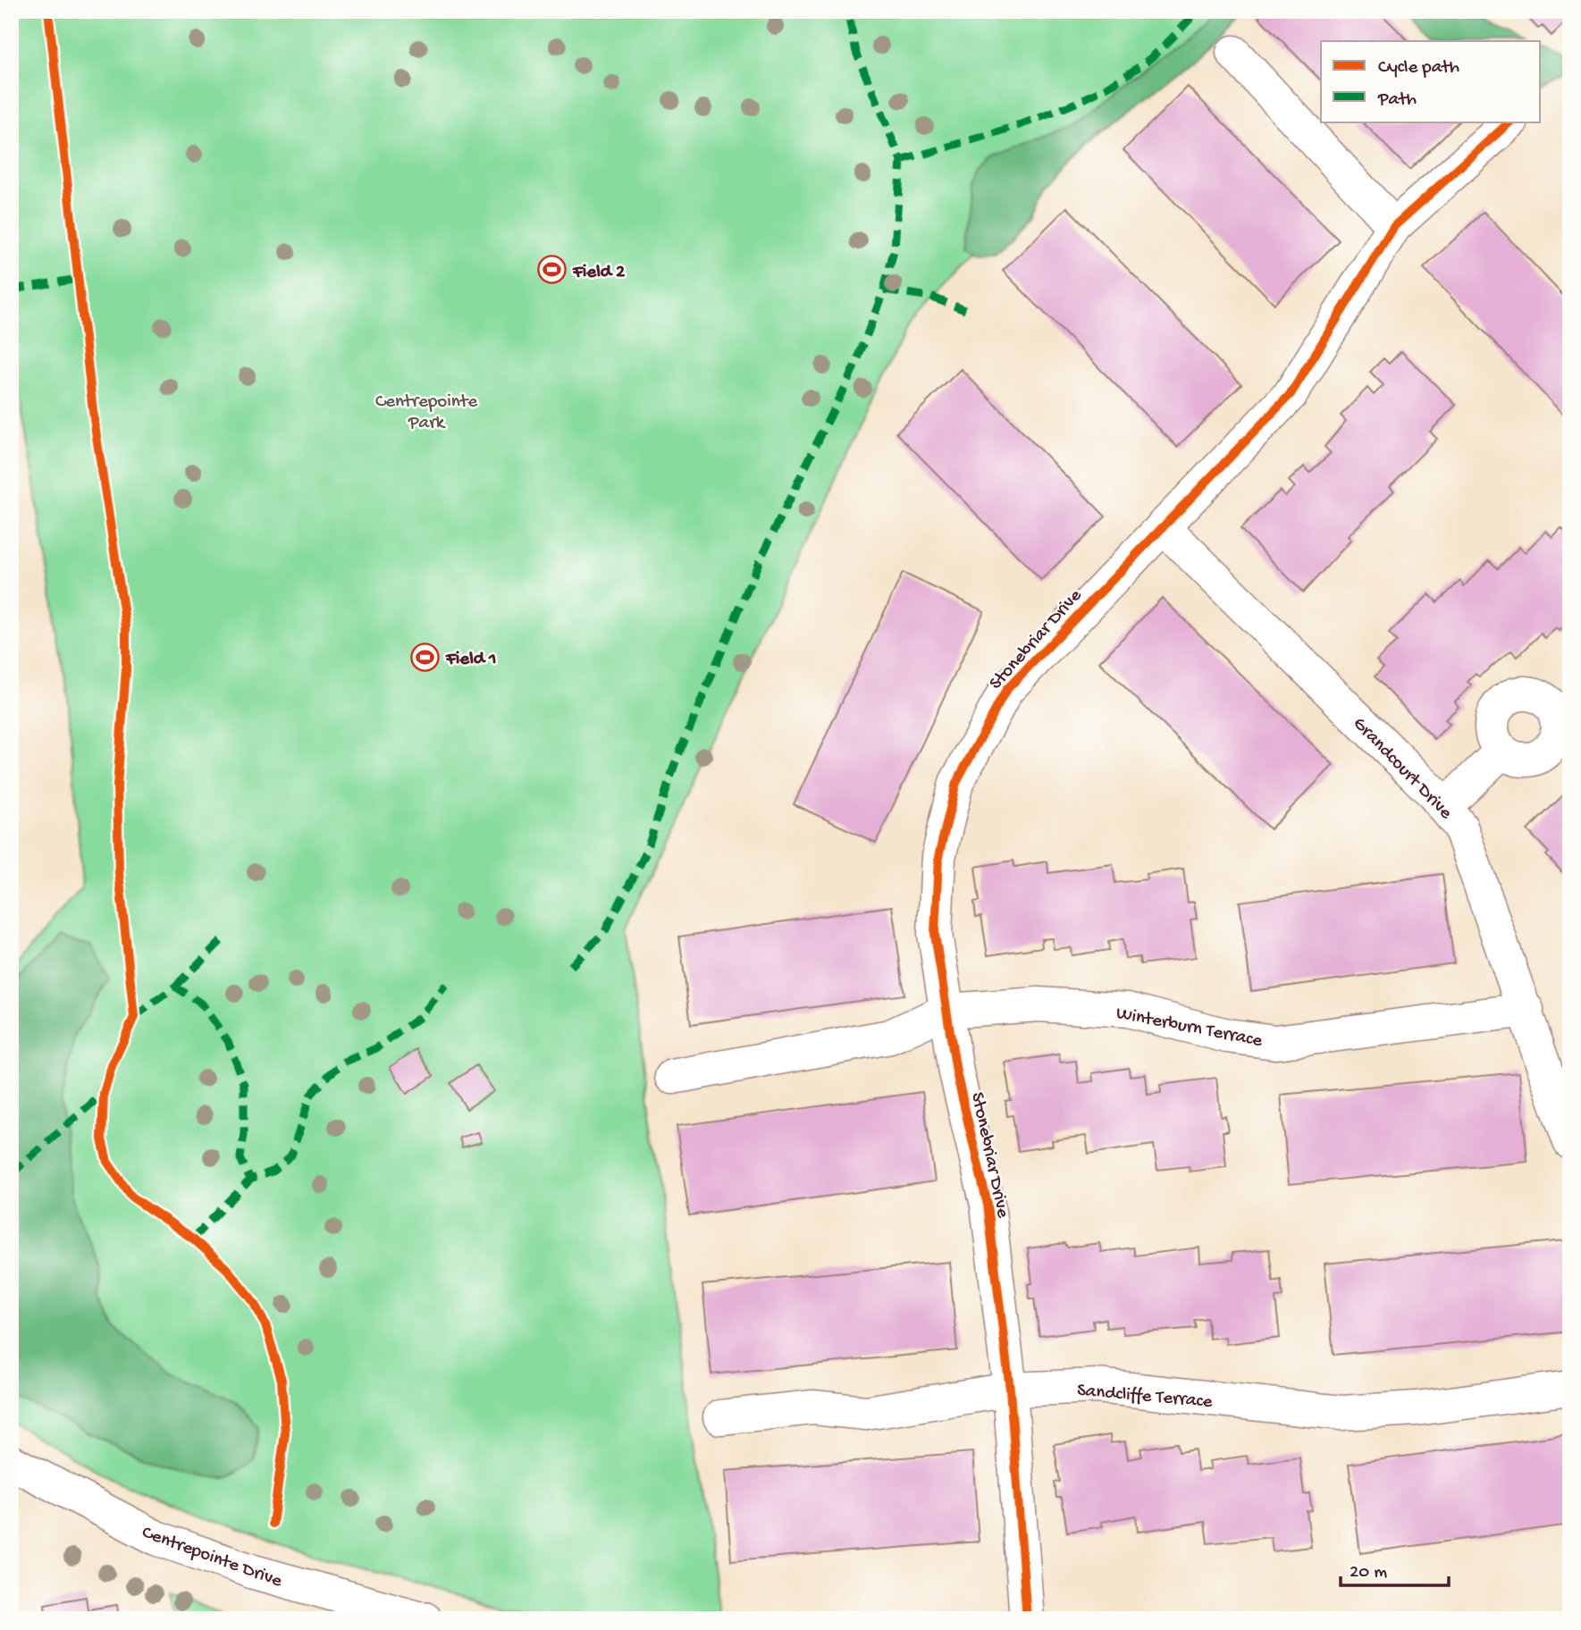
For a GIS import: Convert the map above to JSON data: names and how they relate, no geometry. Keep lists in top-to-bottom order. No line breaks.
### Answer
{"streets":{"street":["Stonebriar Drive","Grandcourt Drive","Winterburn Terrace","Sandcliffe Terrace","Centrepointe Drive"]},"crossings":[["Stonebriar Drive","Grandcourt Drive"],["Stonebriar Drive","Winterburn Terrace"],["Stonebriar Drive","Sandcliffe Terrace"],["Grandcourt Drive","Winterburn Terrace"]],"parks":["Centrepointe Park"],"places":{"sports":["Field 2","Field 1"]},"legend":["Cycle path","Path"],"scale_bar":"20 m"}
